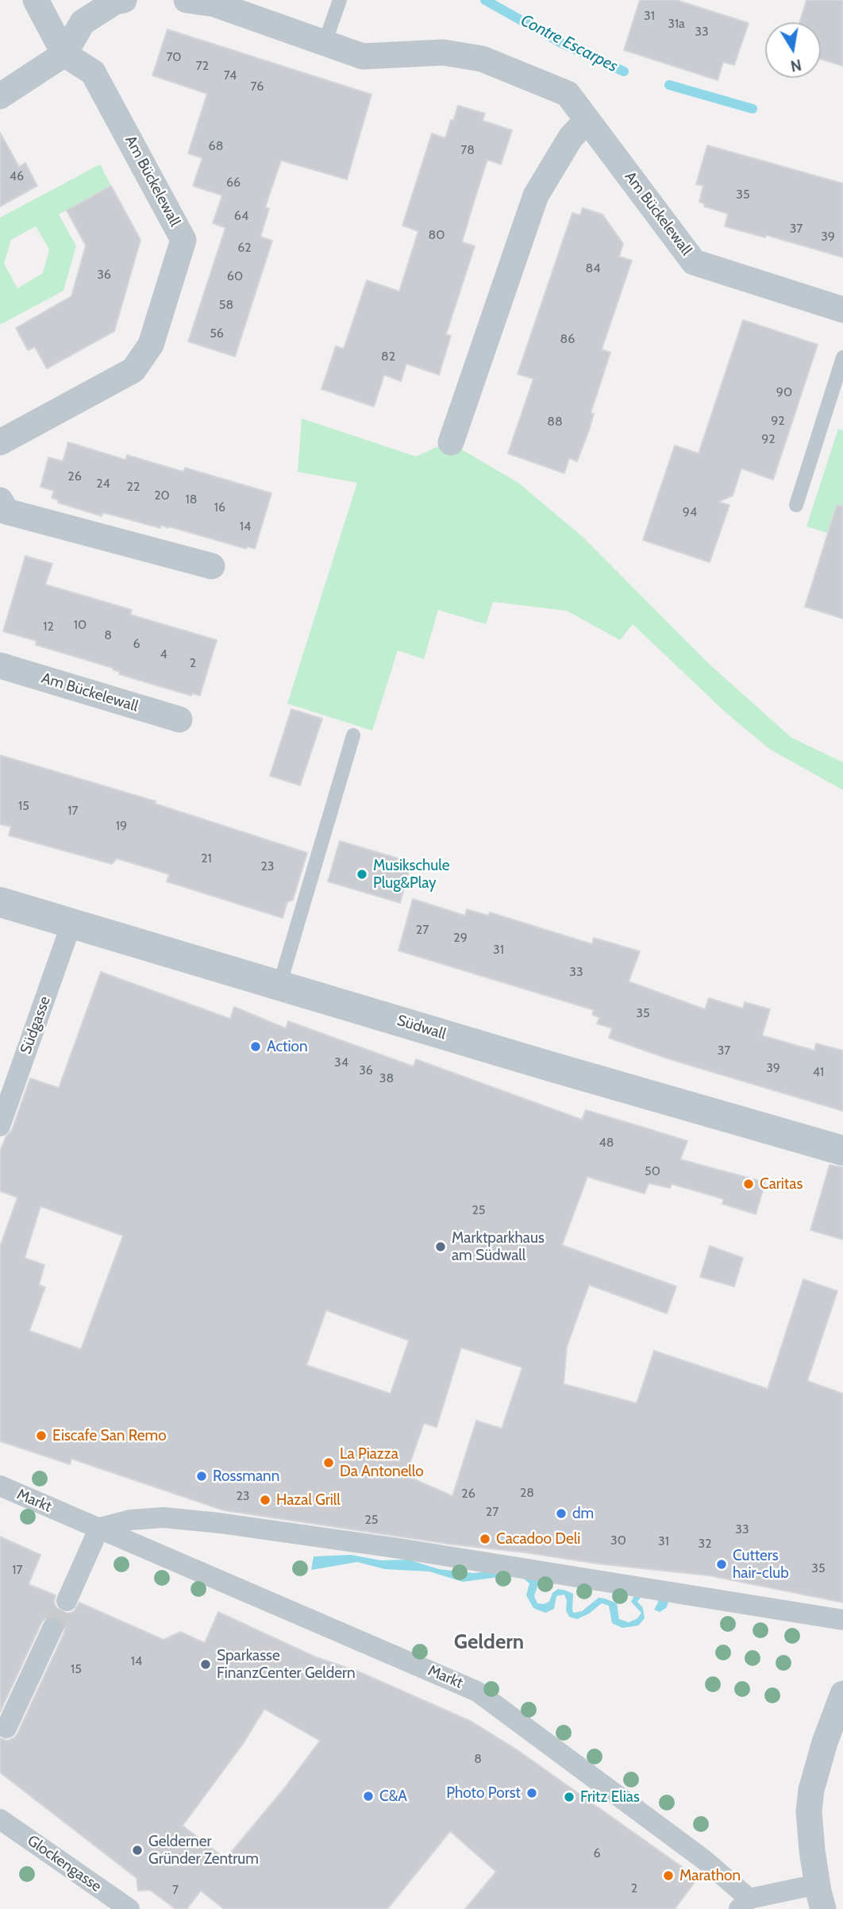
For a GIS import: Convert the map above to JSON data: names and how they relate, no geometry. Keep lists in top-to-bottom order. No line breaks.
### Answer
{"streets":{"street":["Am Bückelewall","Südgasse","Südwall","Markt","Glockengasse"]},"crossings":[["Südgasse","Südwall"]],"districts":["Geldern"],"water":["Contre Escarpes"],"places":["Musikschule Plug&Play","Action","Caritas","Marktparkhaus am Südwall","Eiscafe San Remo","La Piazza Da Antonello","Rossmann","Hazal Grill","dm","Cacadoo Deli","Cutters hair-club","Sparkasse FinanzCenter Geldern","Photo Porst","C&A","Fritz Elias","Gelderner Gründer Zentrum","Marathon"],"house_numbers":["31","31a","33","70","72","74","76","68","78","46","66","35","64","37","80","39","62","84","36","60","58","56","86","82","90","92","88","92","26","24","22","20","18","16","94","14","10","12","8","6","4","2","15","17","19","21","23","27","29","31","33","35","37","34","39","36","41","38","48","50","25","28","26","23","27","25","33","30","31","32","35","17","14","15","8","6","2","7"],"north":"bottom"}
